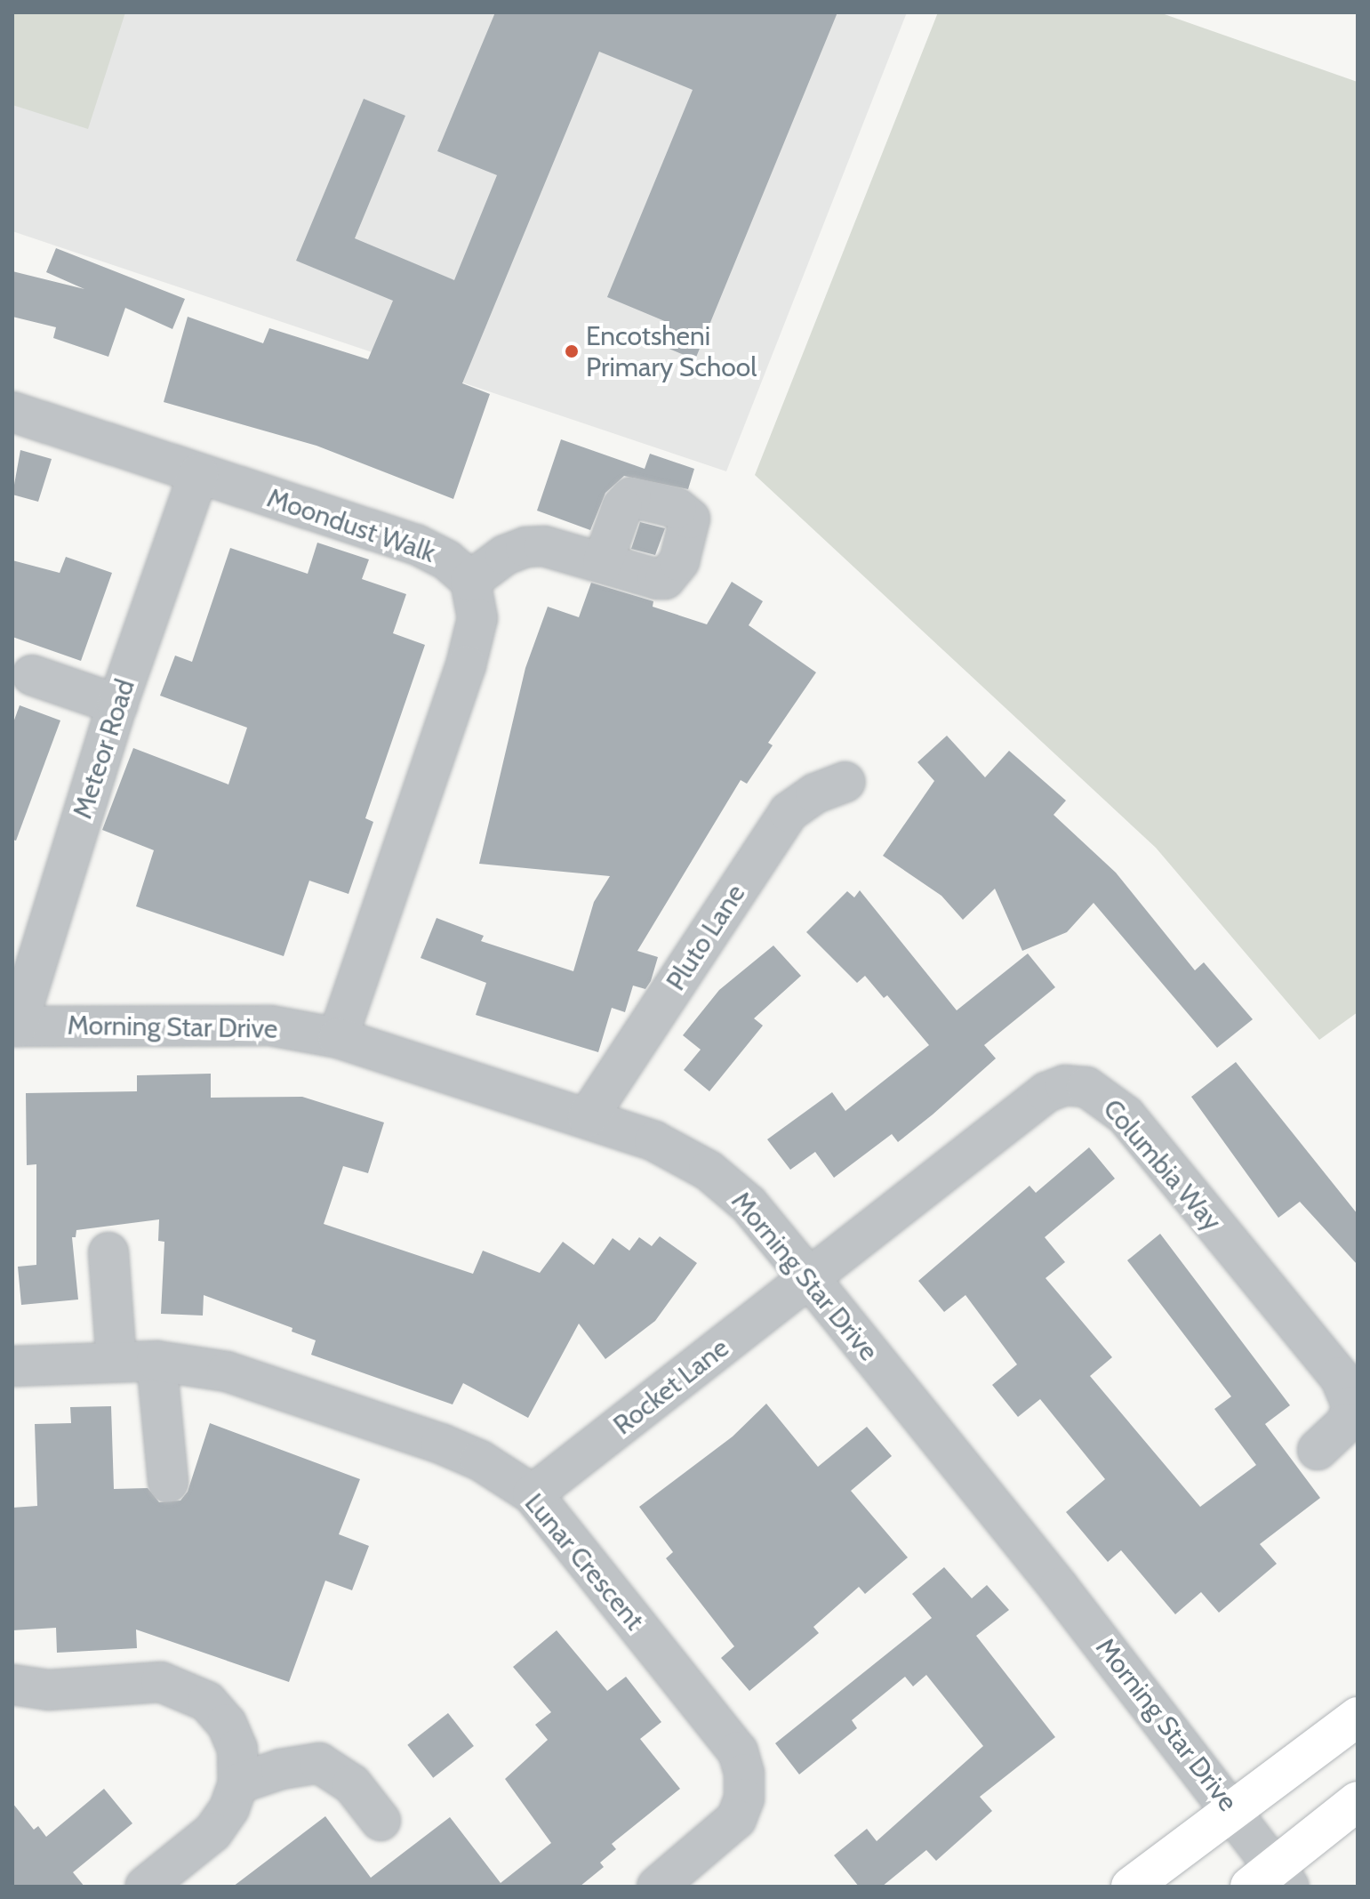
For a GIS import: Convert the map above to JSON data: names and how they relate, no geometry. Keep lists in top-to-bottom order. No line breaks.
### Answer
{"streets":{"street":["Moondust Walk","Meteor Road","Pluto Lane","Morning Star Drive","Columbia Way","Rocket Lane","Lunar Crescent"]},"crossings":[["Moondust Walk","Meteor Road"],["Meteor Road","Morning Star Drive"],["Pluto Lane","Morning Star Drive"],["Morning Star Drive","Columbia Way"],["Morning Star Drive","Rocket Lane"],["Columbia Way","Rocket Lane"],["Rocket Lane","Lunar Crescent"]],"places":["Encotsheni Primary School"]}
